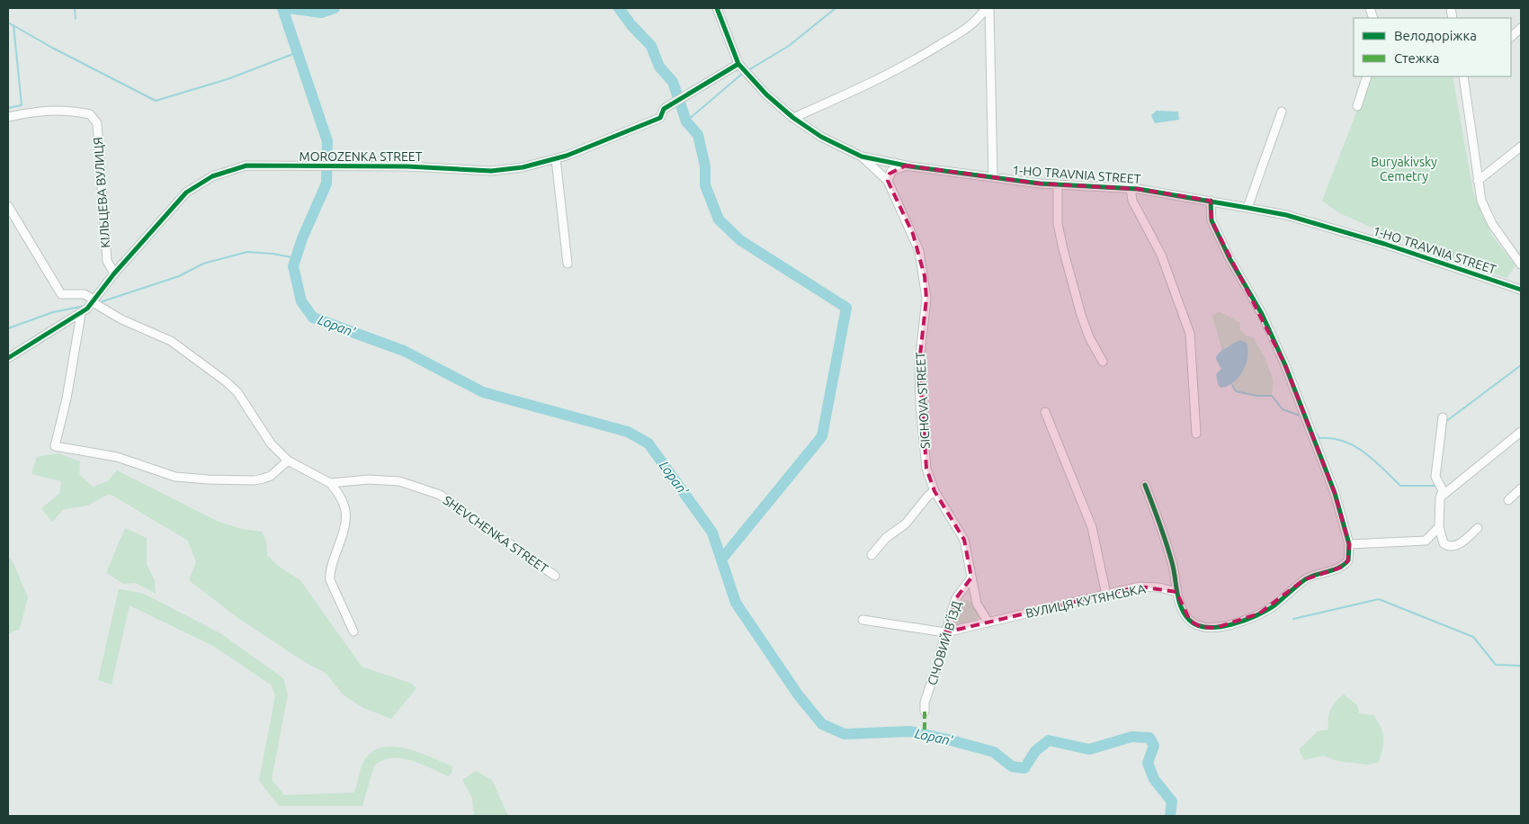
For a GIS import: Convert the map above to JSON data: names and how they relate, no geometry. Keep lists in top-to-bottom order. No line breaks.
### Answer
{"streets":{"street":["MOROZENKA STREET","1-HO TRAVNIA STREET","КІЛЬЦЕВА ВУЛИЦЯ","SICHOVA STREET","SHEVCHENKA STREET","ВУЛИЦЯ КУТЯНСЬКА","СІЧОВИЙ В’ЇЗД"]},"crossings":[["MOROZENKA STREET","1-HO TRAVNIA STREET"],["MOROZENKA STREET","КІЛЬЦЕВА ВУЛИЦЯ"],["1-HO TRAVNIA STREET","SICHOVA STREET"],["SICHOVA STREET","ВУЛИЦЯ КУТЯНСЬКА"],["SICHOVA STREET","СІЧОВИЙ В’ЇЗД"],["ВУЛИЦЯ КУТЯНСЬКА","СІЧОВИЙ В’ЇЗД"]],"water":["Lopan'"],"parks":["Buryakivsky Cemetry"],"legend":["Велодоріжка","Стежка"]}
